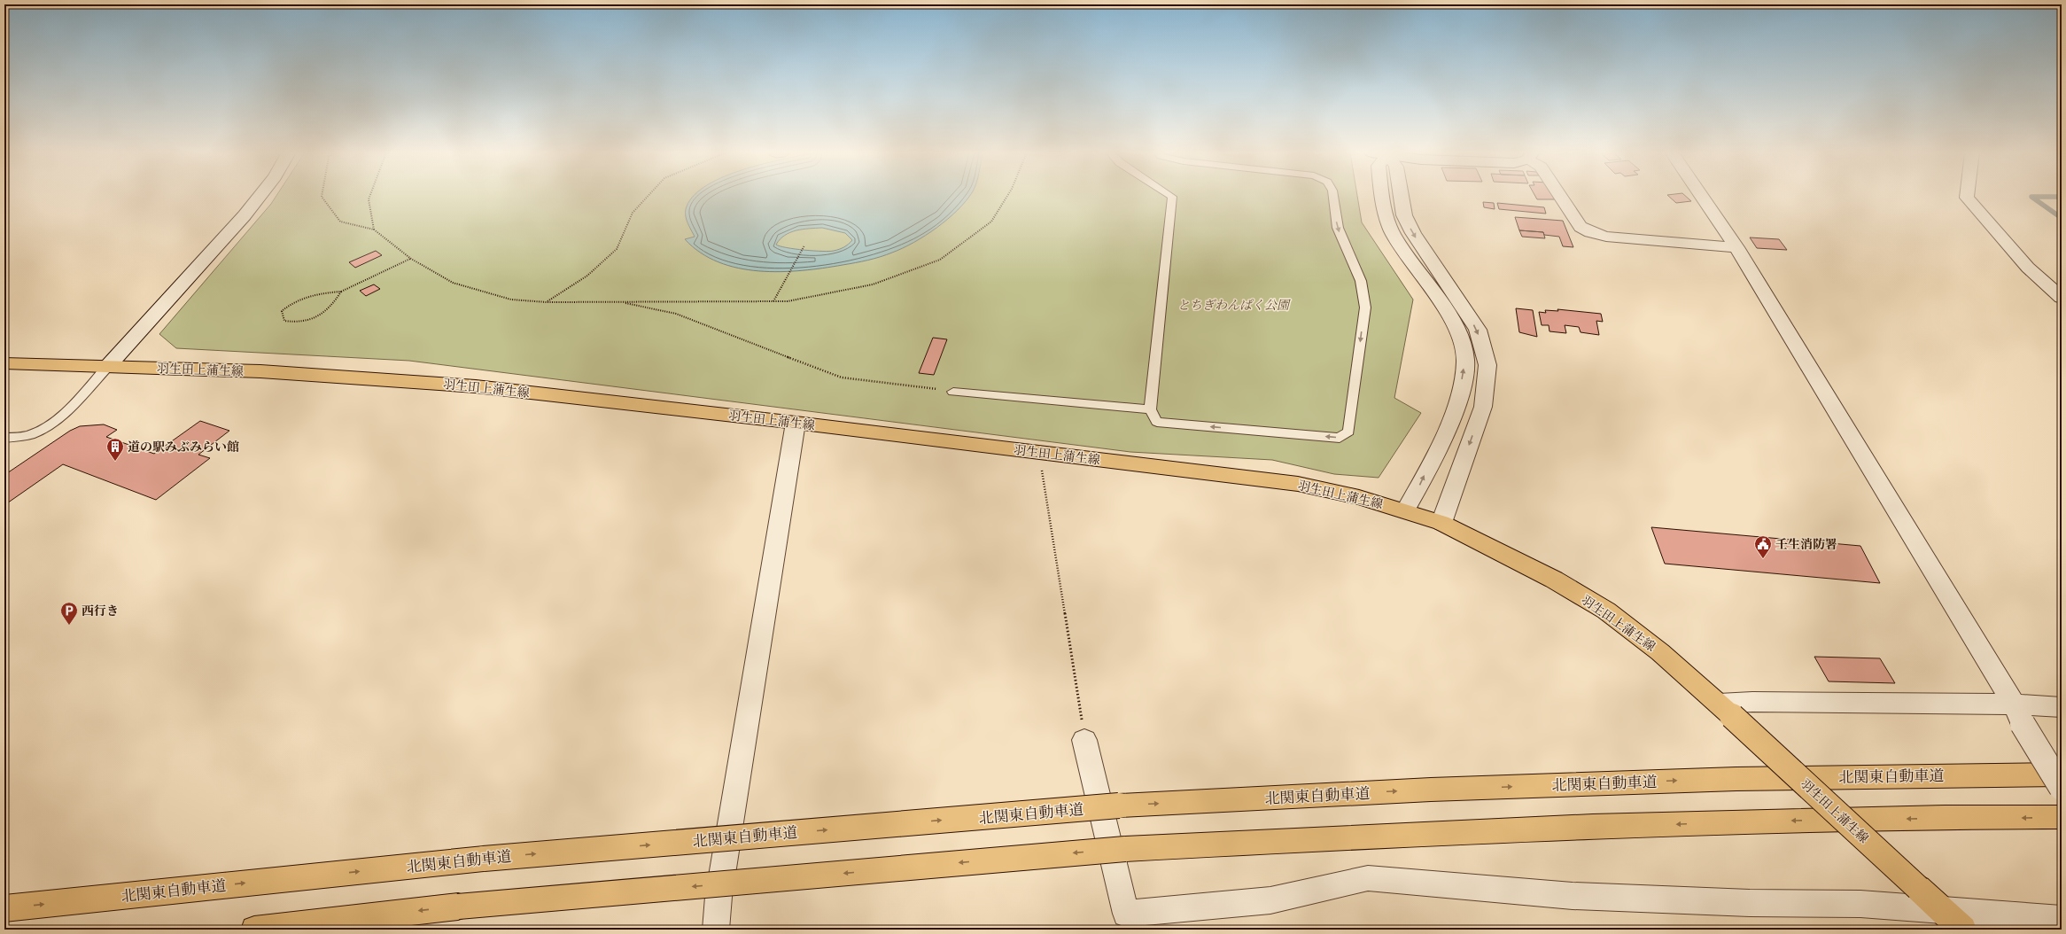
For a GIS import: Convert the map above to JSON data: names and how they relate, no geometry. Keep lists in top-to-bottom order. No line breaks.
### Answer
{"streets":{"main road":["羽生田上蒲生線","北関東自動車道"]},"parks":["とちぎわんぱく公園"],"places":{"building":["道の駅みぶみらい館"],"public building":["壬生消防署"],"parking":["西行き"]}}
